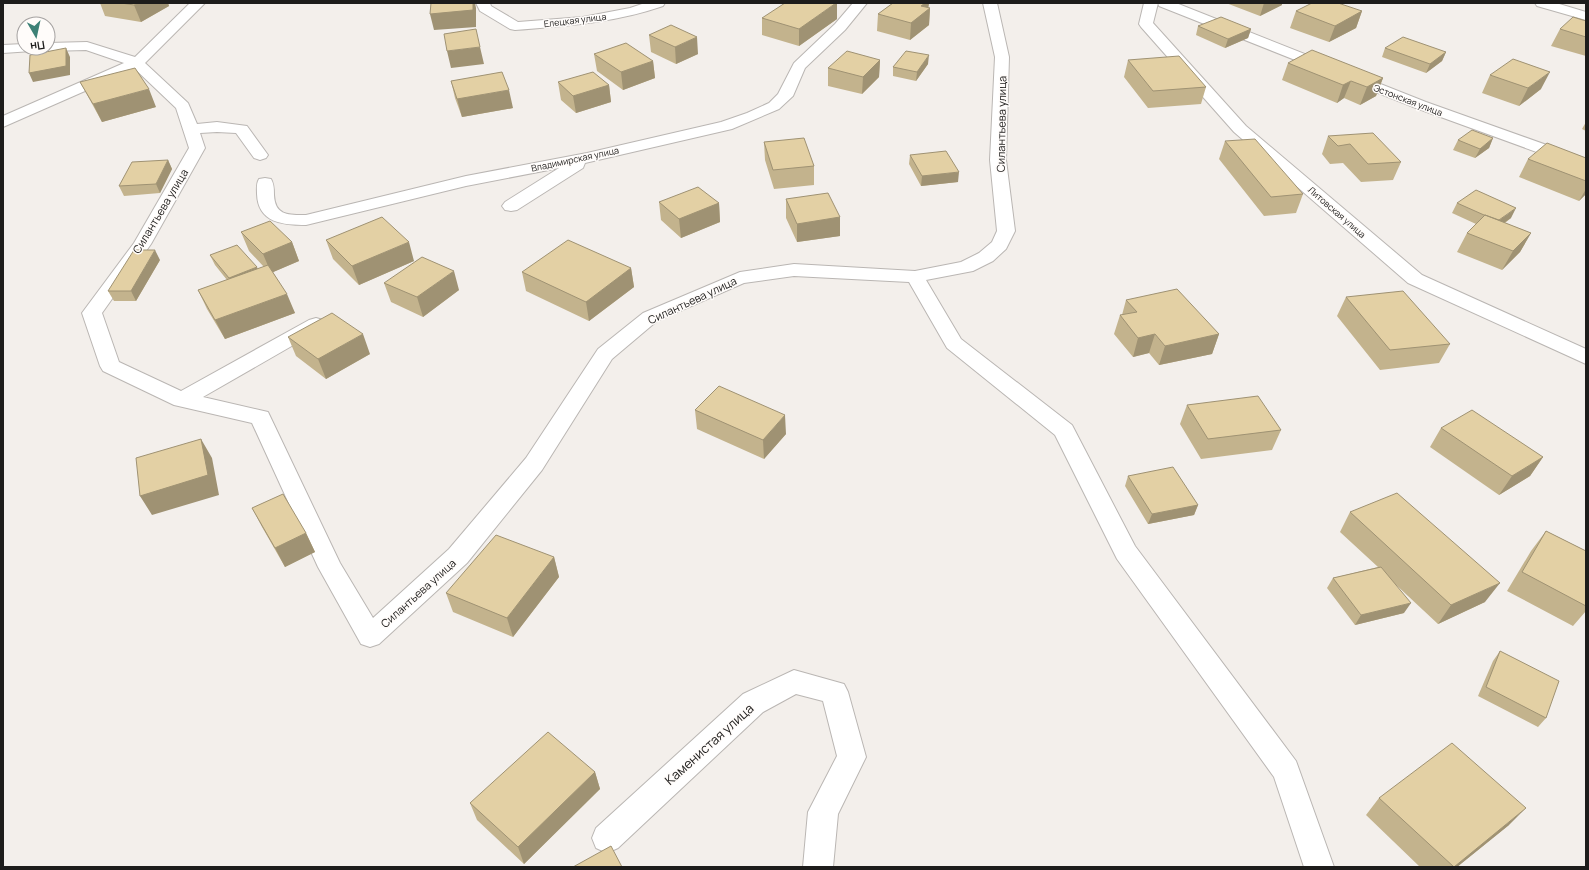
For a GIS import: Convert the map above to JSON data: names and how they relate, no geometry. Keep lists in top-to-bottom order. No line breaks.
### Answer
{"streets":{"street":["Елецкая улица","Эстонская улица","Силантьева улица","Владимирская улица","Литовская улица","Каменистая улица"]},"north":"bottom"}
